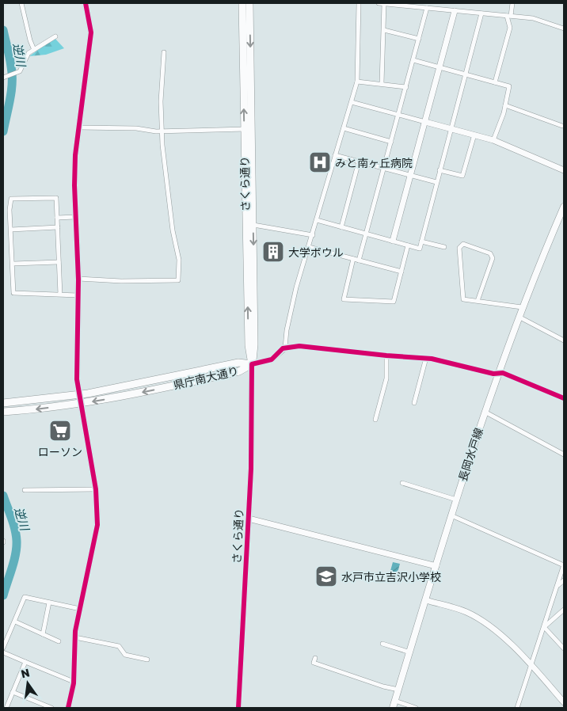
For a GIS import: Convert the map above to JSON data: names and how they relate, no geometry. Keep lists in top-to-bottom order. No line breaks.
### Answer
{"streets":{"main road":["さくら通り","県庁南大通り","長岡水戸線"]},"crossings":[["さくら通り","県庁南大通り"]],"water":["逆川"],"places":{"hospital":["みと南ヶ丘病院"],"building":["大学ボウル"],"supermarket":["ローソン"],"school or university":["水戸市立吉沢小学校"]},"north":"top"}
